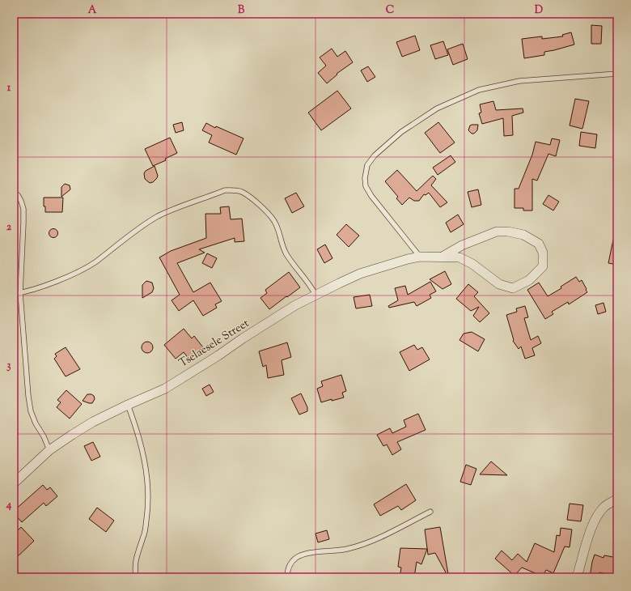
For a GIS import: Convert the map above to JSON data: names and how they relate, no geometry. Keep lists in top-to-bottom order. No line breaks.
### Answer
{"streets":{"street":["Tselaesele Street"]},"grid":{"columns":["A","B","C","D"],"rows":["1","2","3","4"]}}
